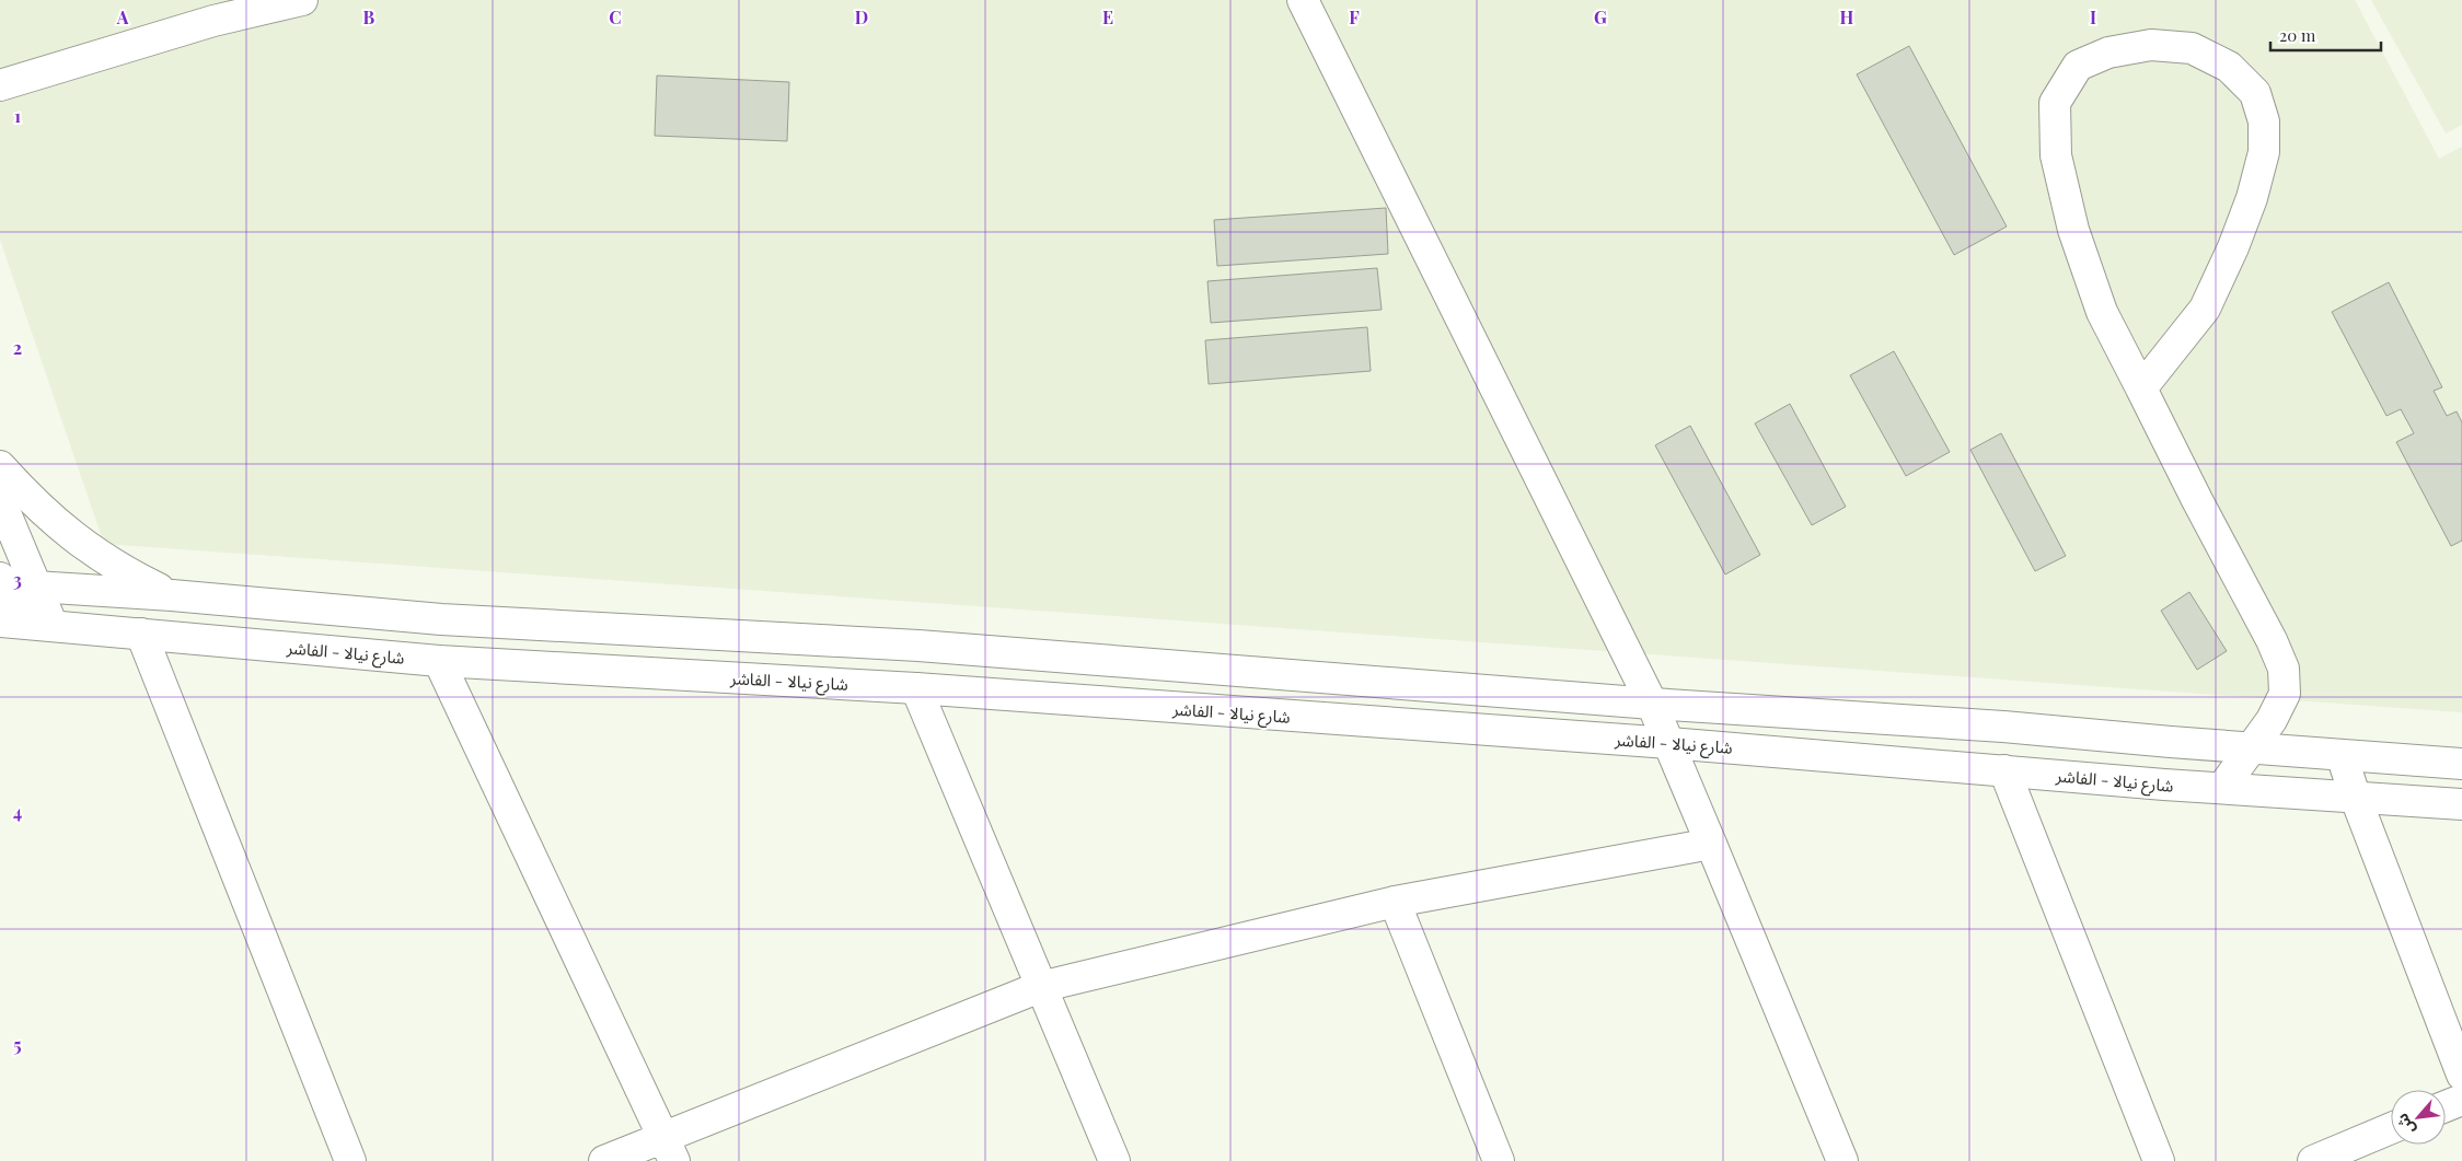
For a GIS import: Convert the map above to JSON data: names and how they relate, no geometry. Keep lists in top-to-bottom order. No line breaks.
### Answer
{"streets":{"main road":["شارع نيالا - الفاشر"]},"scale_bar":"20 m","north":"bottom left","grid":{"columns":["A","B","C","D","E","F","G","H","I"],"rows":["1","2","3","4","5"]}}
